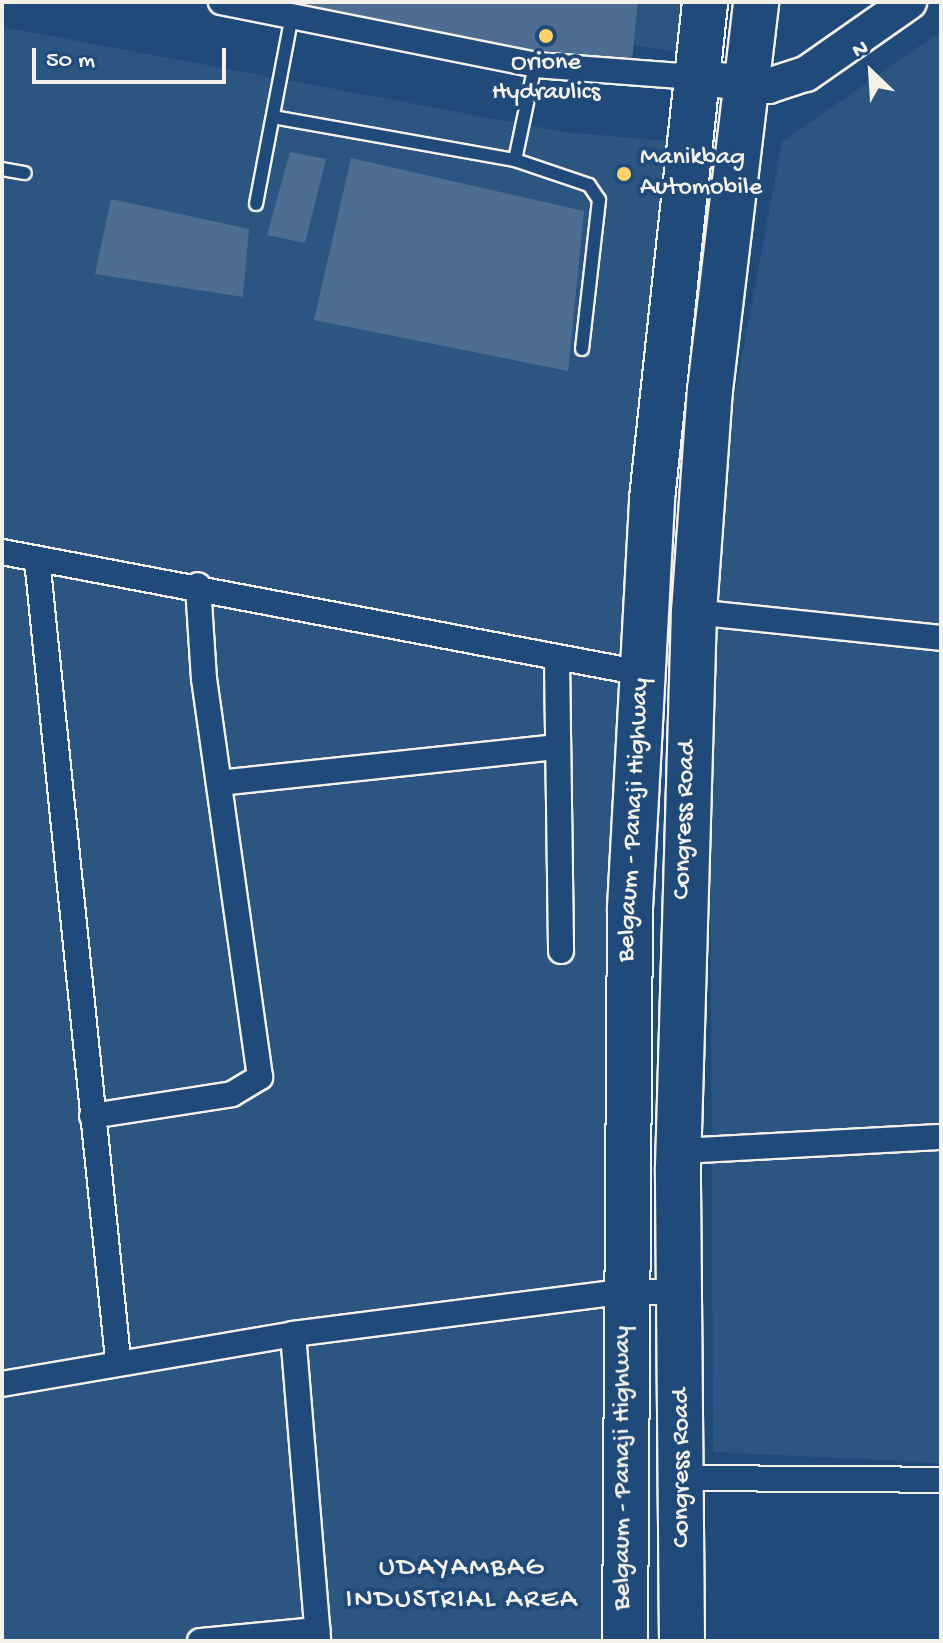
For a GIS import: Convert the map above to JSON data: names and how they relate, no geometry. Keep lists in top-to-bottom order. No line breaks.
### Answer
{"streets":{"highway":["Belgaum - Panaji Highway","Congress Road"]},"districts":["UDAYAMBAG INDUSTRIAL AREA"],"places":["Orione Hydraulics","Manikbag Automobile"],"scale_bar":"50 m","north":"top left"}
